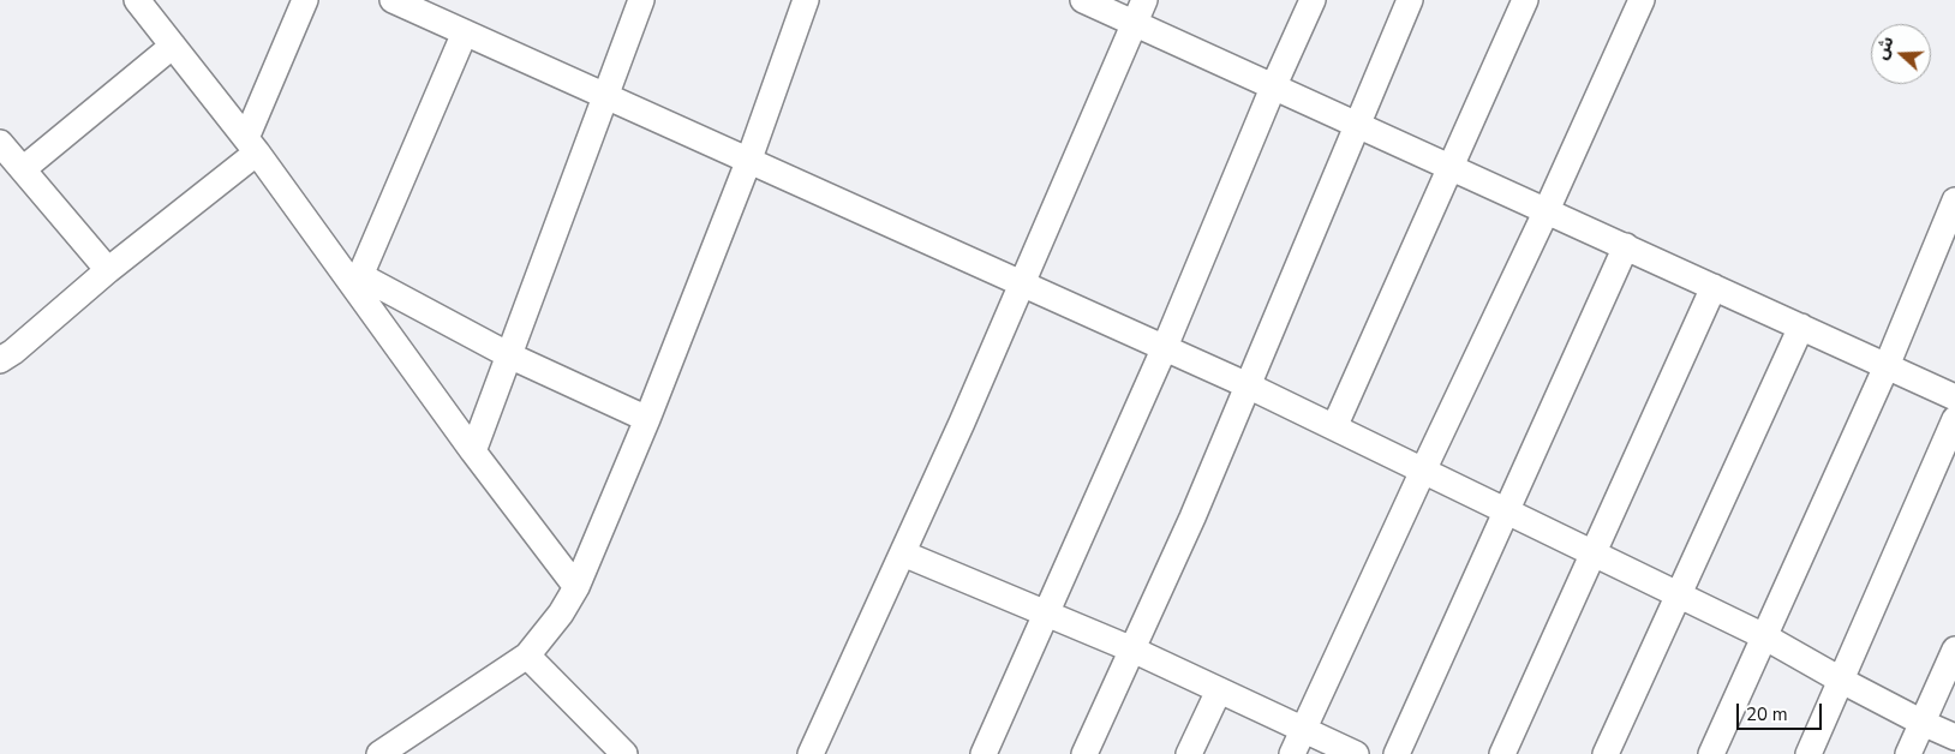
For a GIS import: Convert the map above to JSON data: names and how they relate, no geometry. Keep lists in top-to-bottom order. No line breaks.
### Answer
{"scale_bar":"20 m","north":"left"}
